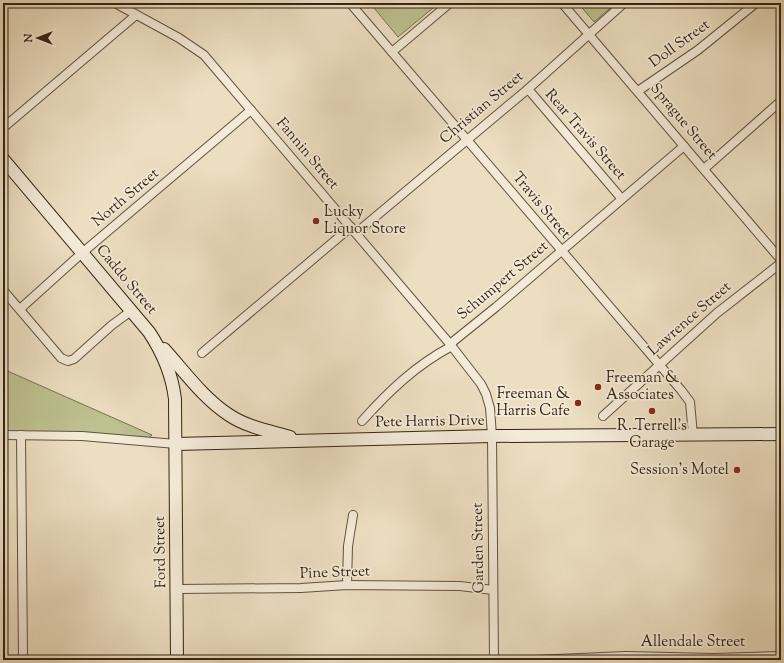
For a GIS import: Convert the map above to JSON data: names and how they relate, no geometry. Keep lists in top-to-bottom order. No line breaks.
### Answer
{"streets":{"main road":["Caddo Street","Pete Harris Drive","Ford Street"],"street":["Doll Street","Christian Street","Sprague Street","Rear Travis Street","Fannin Street","North Street","Travis Street","Schumpert Street","Lawrence Street","Garden Street","Pine Street","Allendale Street"]},"crossings":[["Doll Street","Sprague Street"],["Christian Street","Sprague Street"],["Christian Street","Rear Travis Street"],["Christian Street","Fannin Street"],["Christian Street","Travis Street"],["Sprague Street","Schumpert Street"],["Rear Travis Street","Schumpert Street"],["Fannin Street","North Street"],["Fannin Street","Schumpert Street"],["Fannin Street","Pete Harris Drive"],["Fannin Street","Garden Street"],["North Street","Caddo Street"],["Travis Street","Schumpert Street"],["Travis Street","Lawrence Street"],["Travis Street","Pete Harris Drive"],["Caddo Street","Pete Harris Drive"],["Caddo Street","Ford Street"],["Pete Harris Drive","Garden Street"],["Pete Harris Drive","Ford Street"],["Garden Street","Pine Street"],["Ford Street","Pine Street"]],"places":["Lucky Liquor Store","Freeman & Associates","Freeman & Harris Cafe","R. Terrell's Garage","Session's Motel"],"north":"left"}
